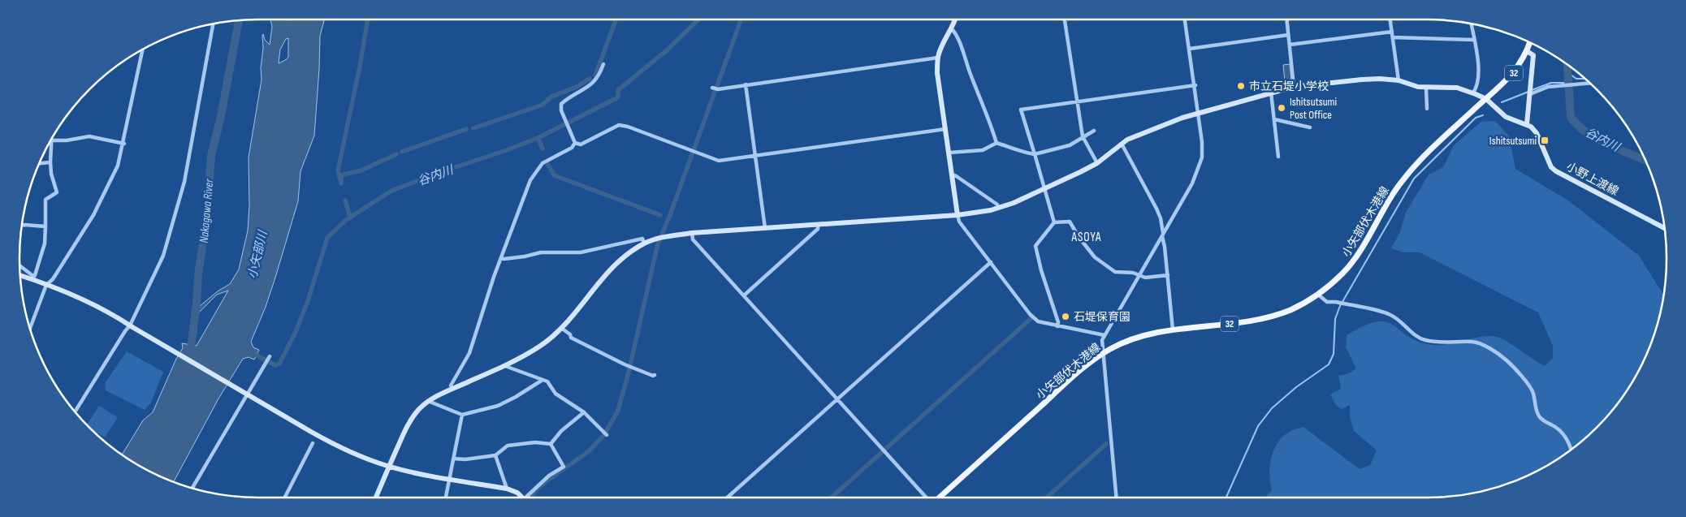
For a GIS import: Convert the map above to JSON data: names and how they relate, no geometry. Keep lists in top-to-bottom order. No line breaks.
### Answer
{"streets":{"main road":["32","小矢部伏木港線"],"street":["小野上渡線"]},"districts":["ASOYA"],"water":["谷内川","Nakagawa River","小矢部川"],"places":{"other":["市立石堤小学校","Ishitsutsumi Post Office","石堤保育園"],"transit":["Ishitsutsumi"]}}
